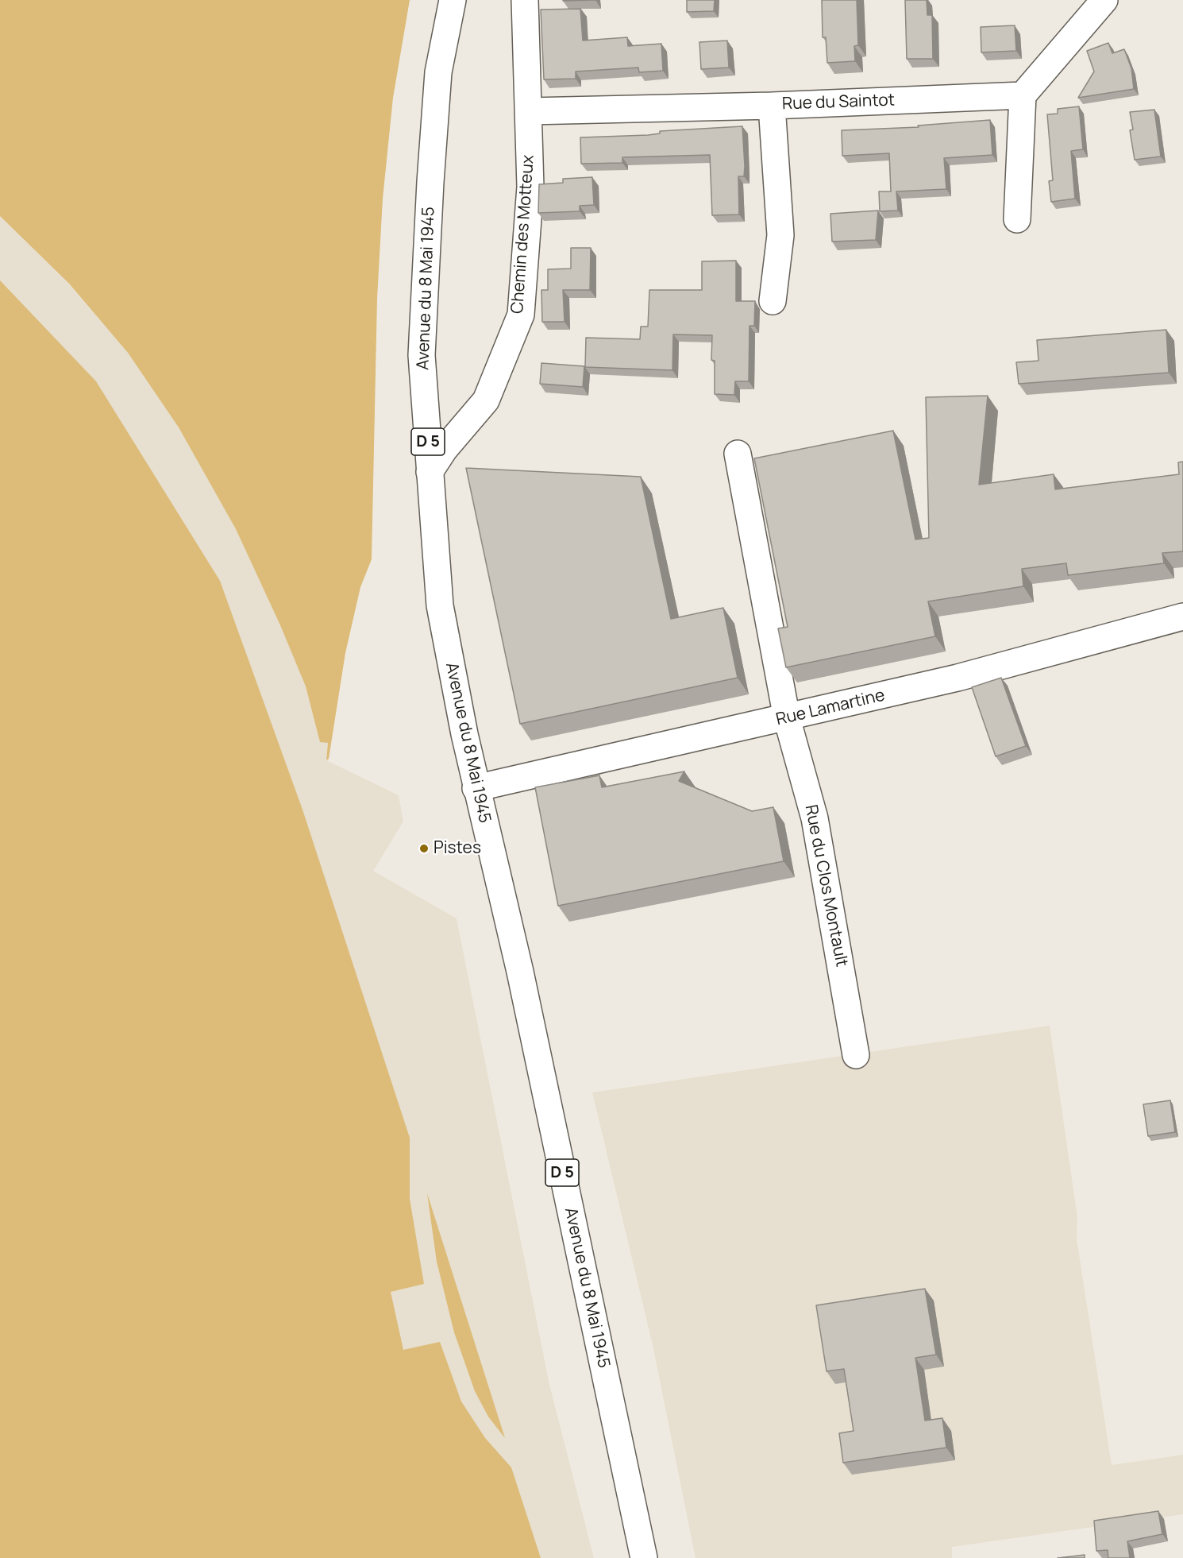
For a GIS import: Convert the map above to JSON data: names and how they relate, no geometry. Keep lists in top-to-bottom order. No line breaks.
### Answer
{"streets":{"street":["Rue du Saintot","Chemin des Motteux","Avenue du 8 Mai 1945","D 5","Rue Lamartine","Rue du Clos Montault"]},"crossings":[["Rue du Saintot","Chemin des Motteux"],["Chemin des Motteux","Avenue du 8 Mai 1945"],["Avenue du 8 Mai 1945","Rue Lamartine"],["Rue Lamartine","Rue du Clos Montault"]],"places":["Pistes"]}
